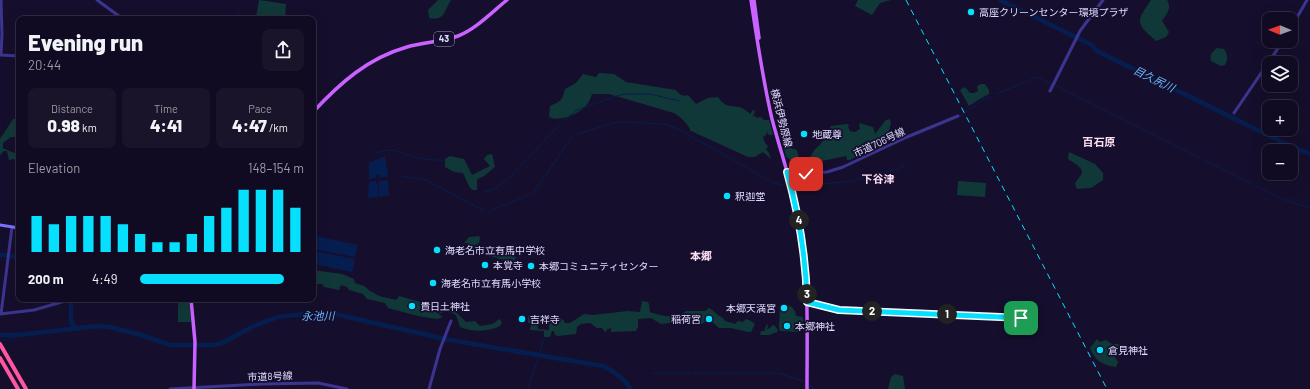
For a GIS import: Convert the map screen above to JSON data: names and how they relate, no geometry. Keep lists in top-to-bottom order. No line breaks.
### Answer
{"streets":{"main road":["43","横浜伊勢原線"],"street":["市道706号線","市道8号線"]},"crossings":[["横浜伊勢原線","市道706号線"]],"districts":["百石原","下谷津","本郷"],"water":["目久尻川","永池川"],"places":["高座クリーンセンター環境プラザ","地蔵尊","釈迦堂","海老名市立有馬中学校","本覚寺","本郷コミュニティセンター","海老名市立有馬小学校","貴日土神社","本郷天満宮","吉祥寺","稲荷宮","本郷神社","倉見神社"],"north":"left","page":{"map_buttons":["+","−"],"heading":["Evening run","20:44"],"stats":[["Distance","0.98 km"],["Time","4:41"],["Pace","4:47 /km"]],"chart":["Elevation","148–154 m"],"pins":["4","3","2","1"],"list":[{"name":"200 m","note":"4:49"}]}}
